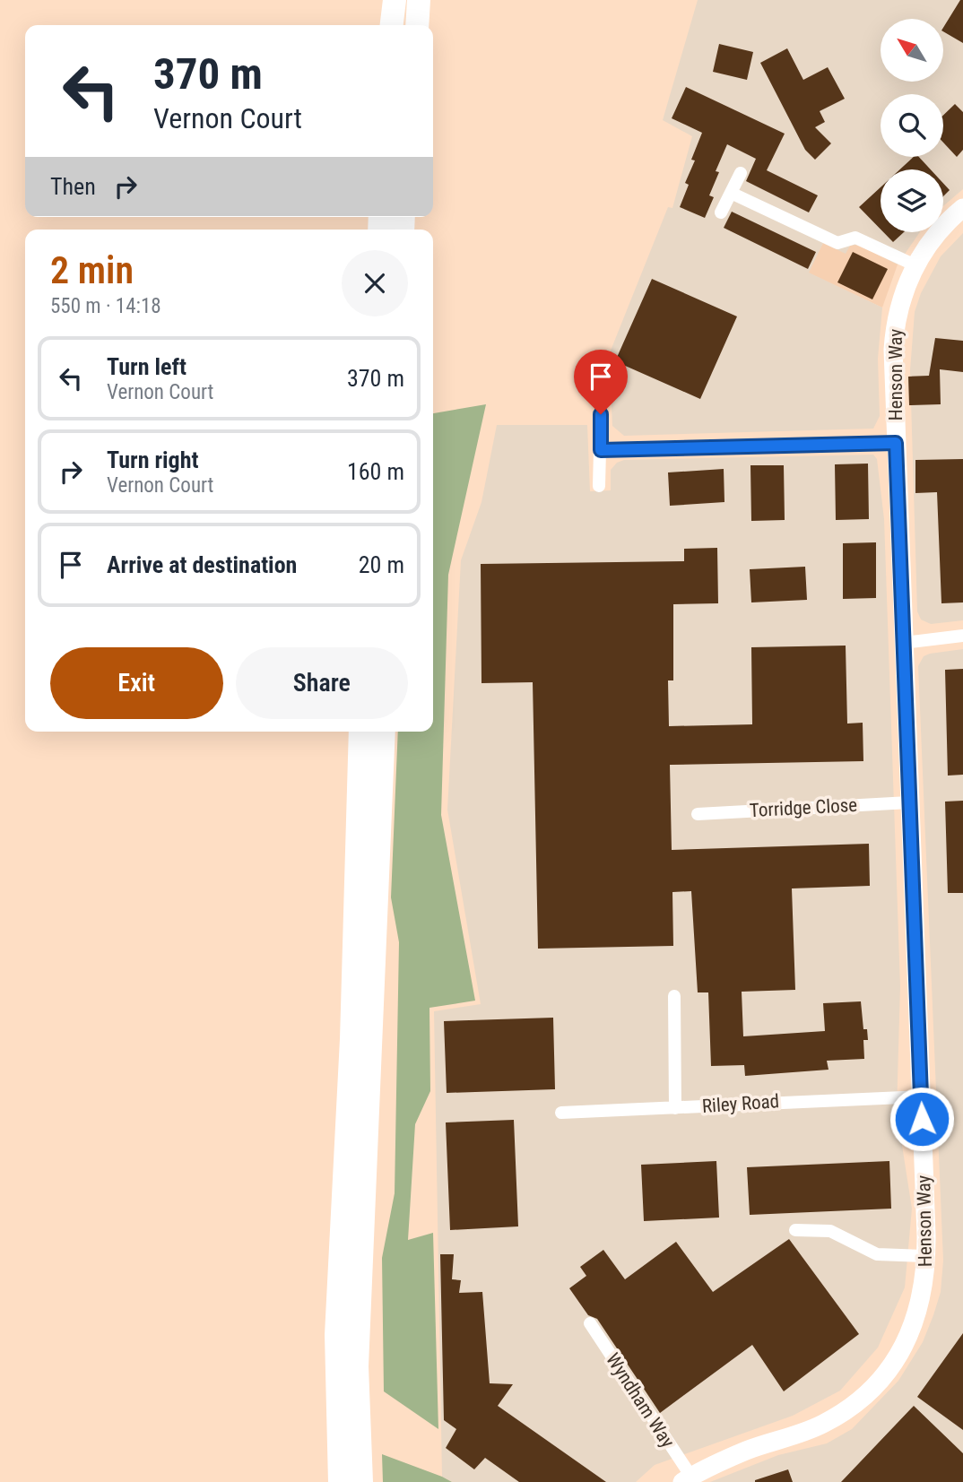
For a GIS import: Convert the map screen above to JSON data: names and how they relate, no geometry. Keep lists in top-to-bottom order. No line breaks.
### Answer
{"streets":{"street":["Henson Way","Torridge Close","Riley Road","Wyndham Way"]},"crossings":[["Henson Way","Torridge Close"],["Henson Way","Riley Road"],["Henson Way","Wyndham Way"]],"north":"top left","page":{"turn":["370 m","Vernon Court"],"then":"Then","heading":["2 min","550 m · 14:18"],"list":[{"name":"Turn left","note":"Vernon Court","value":"370 m"},{"name":"Turn right","note":"Vernon Court","value":"160 m"},{"name":"Arrive at destination","value":"20 m"}],"buttons":["Exit","Share"]}}
